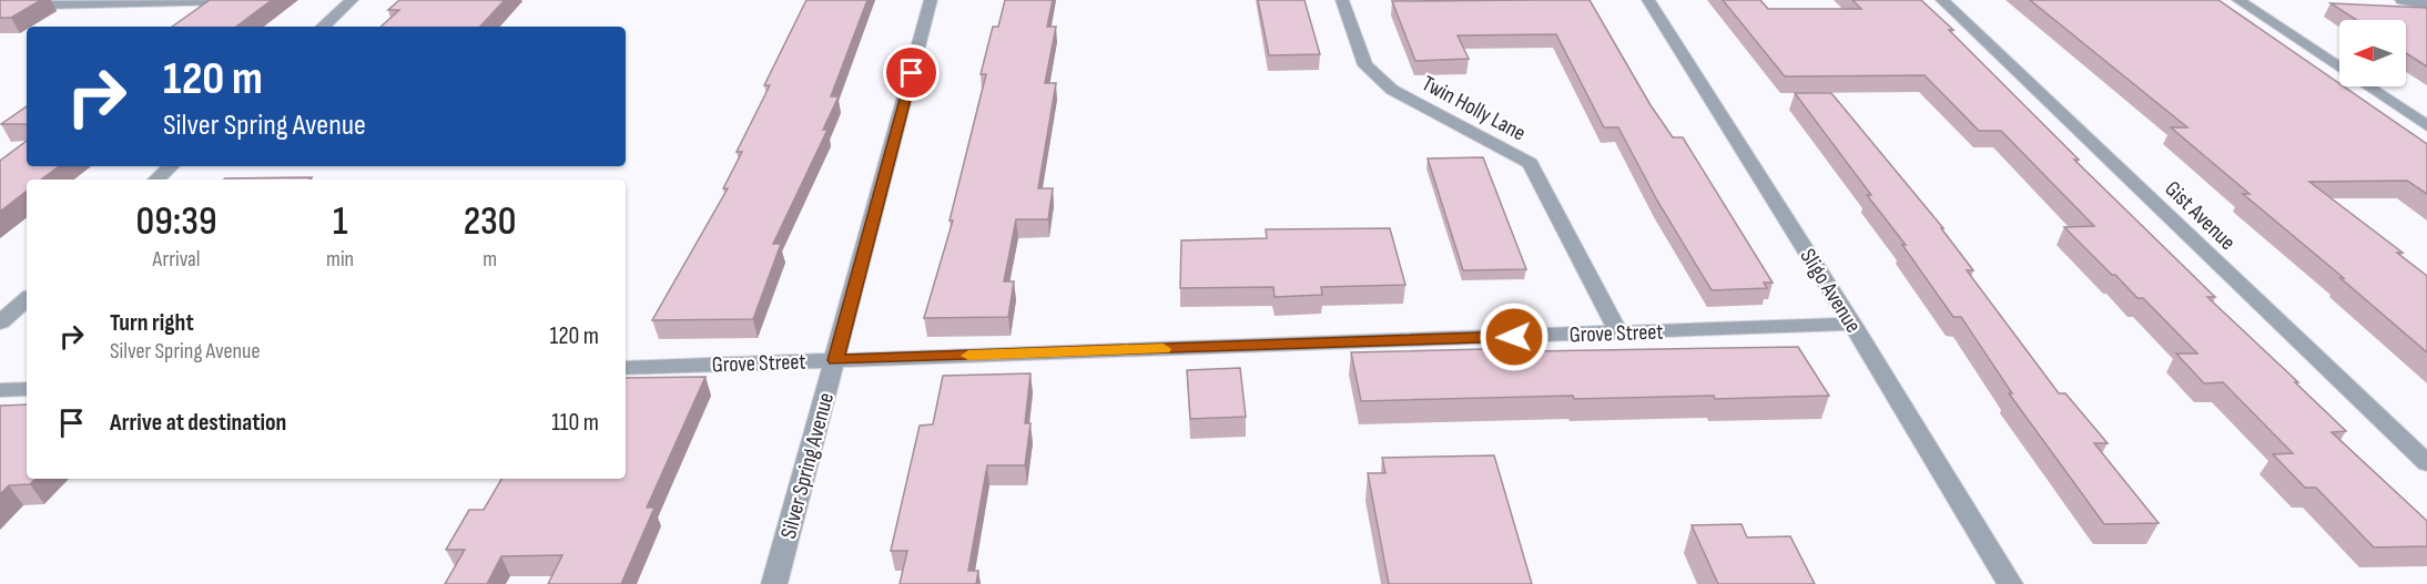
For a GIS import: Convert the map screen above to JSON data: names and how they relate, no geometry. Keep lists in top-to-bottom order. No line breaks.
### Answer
{"streets":{"street":["Twin Holly Lane","Gist Avenue","Sligo Avenue","Grove Street","Silver Spring Avenue"]},"crossings":[["Twin Holly Lane","Grove Street"],["Sligo Avenue","Grove Street"],["Grove Street","Silver Spring Avenue"]],"north":"left","page":{"turn":["120 m","Silver Spring Avenue"],"eta":["09:39","Arrival","1","min","230","m"],"list":[{"name":"Turn right","note":"Silver Spring Avenue","value":"120 m"},{"name":"Arrive at destination","value":"110 m"}]}}
